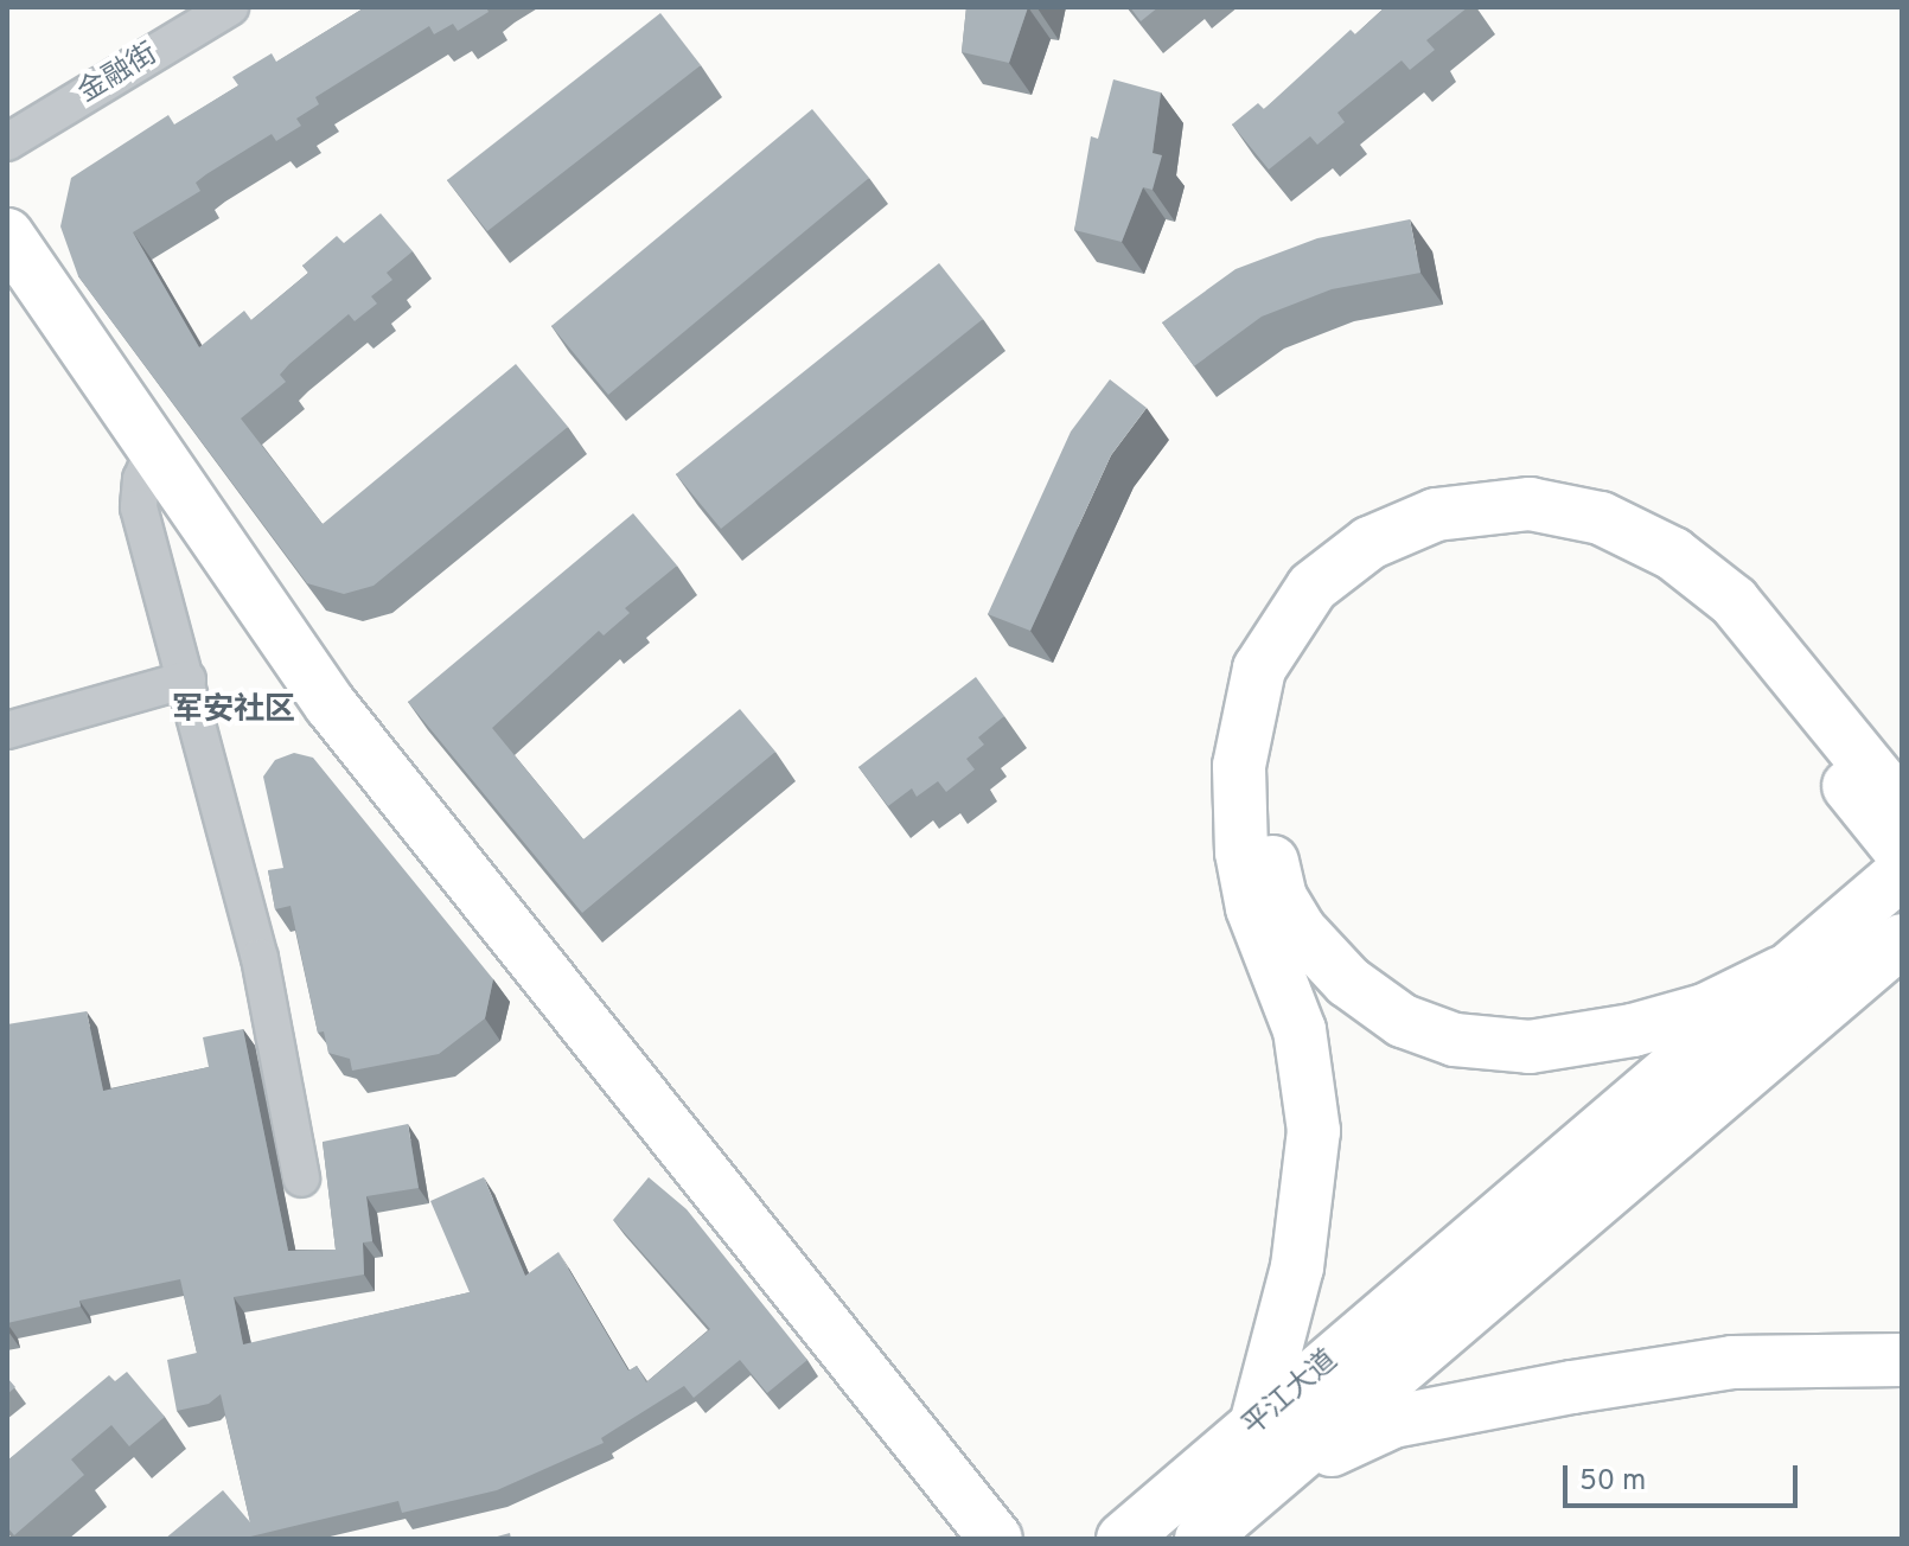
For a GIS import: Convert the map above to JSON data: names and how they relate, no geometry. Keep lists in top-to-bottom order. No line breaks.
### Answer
{"streets":{"main road":["平江大道"],"street":["金融街"]},"districts":["军安社区"],"scale_bar":"50 m"}
